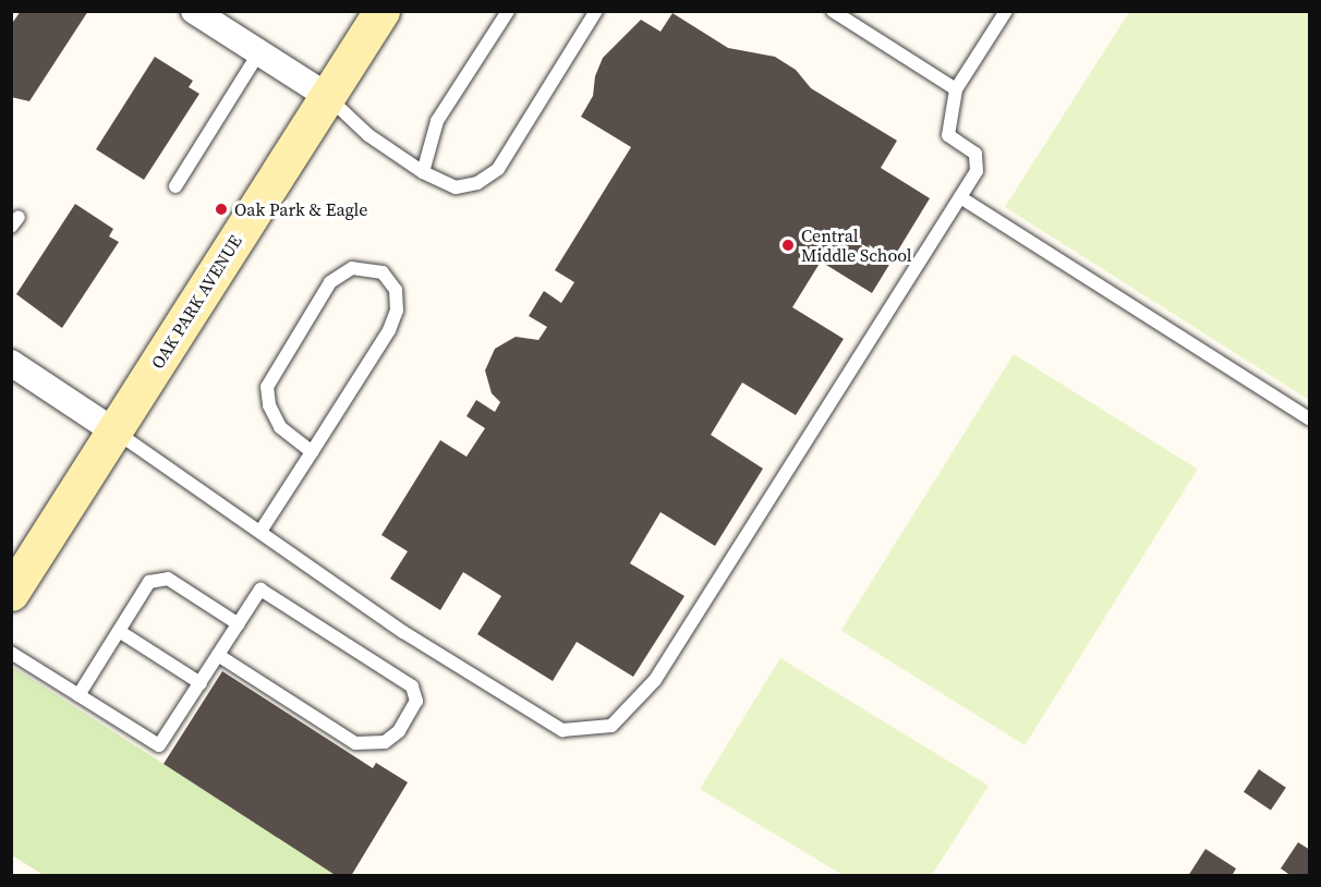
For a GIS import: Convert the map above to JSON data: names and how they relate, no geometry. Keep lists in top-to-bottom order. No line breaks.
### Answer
{"streets":{"street":["OAK PARK AVENUE"]},"places":["Oak Park & Eagle","Central Middle School"]}
